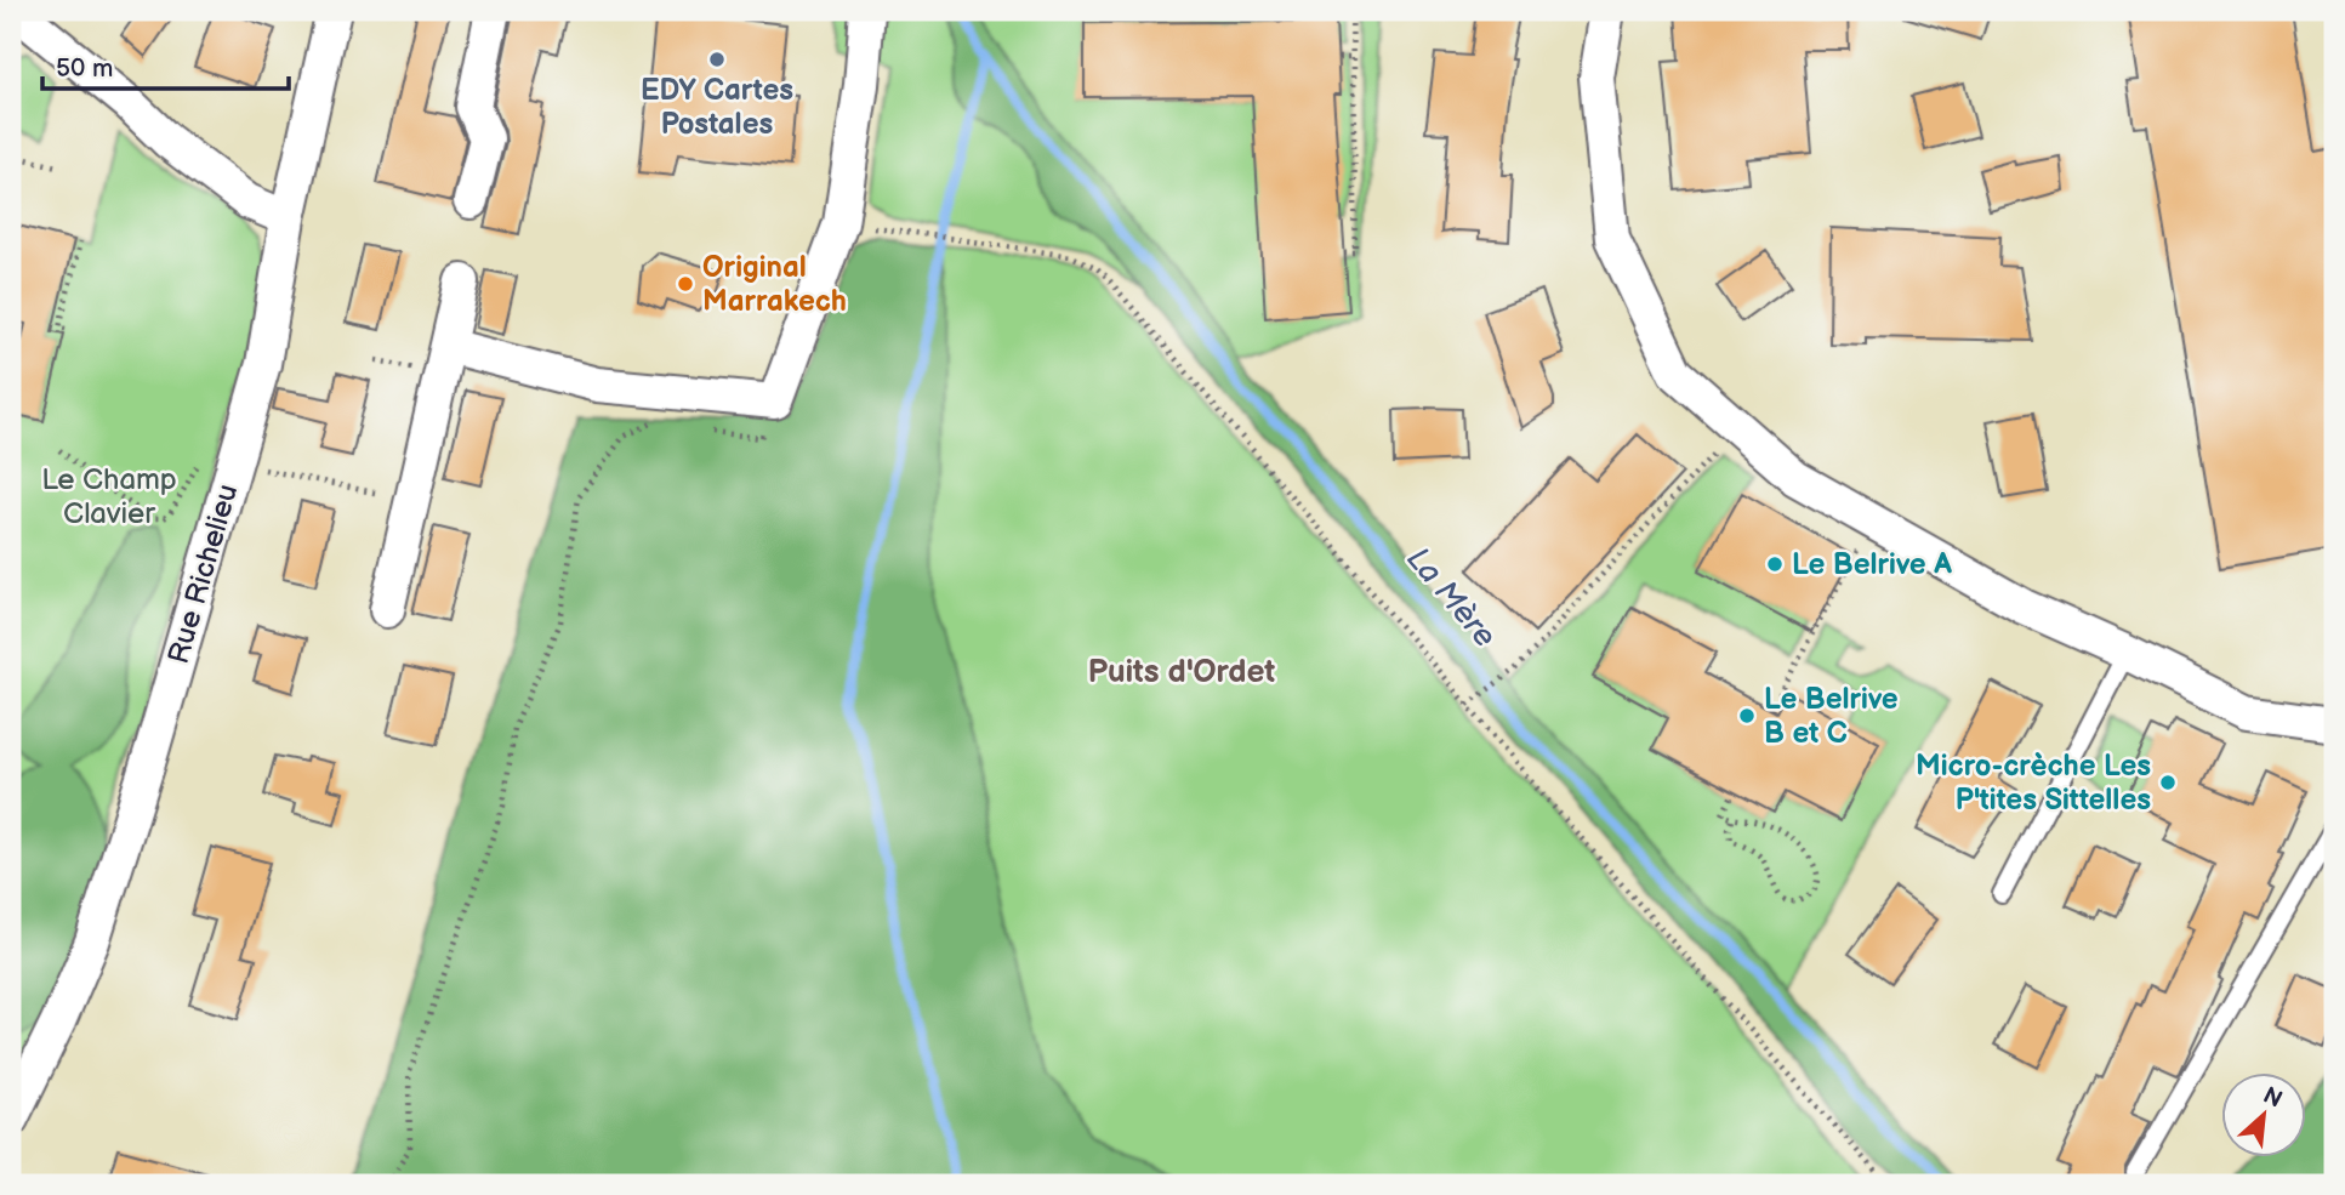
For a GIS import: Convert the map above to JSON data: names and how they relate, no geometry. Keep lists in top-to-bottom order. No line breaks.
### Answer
{"streets":{"street":["Rue Richelieu"]},"districts":["Puits d'Ordet"],"water":["La Mère"],"parks":["Le Champ Clavier"],"places":["EDY Cartes Postales","Original Marrakech","Le Belrive A","Le Belrive B et C","Micro-crèche Les P'tites Sittelles"],"scale_bar":"50 m","north":"top right"}
